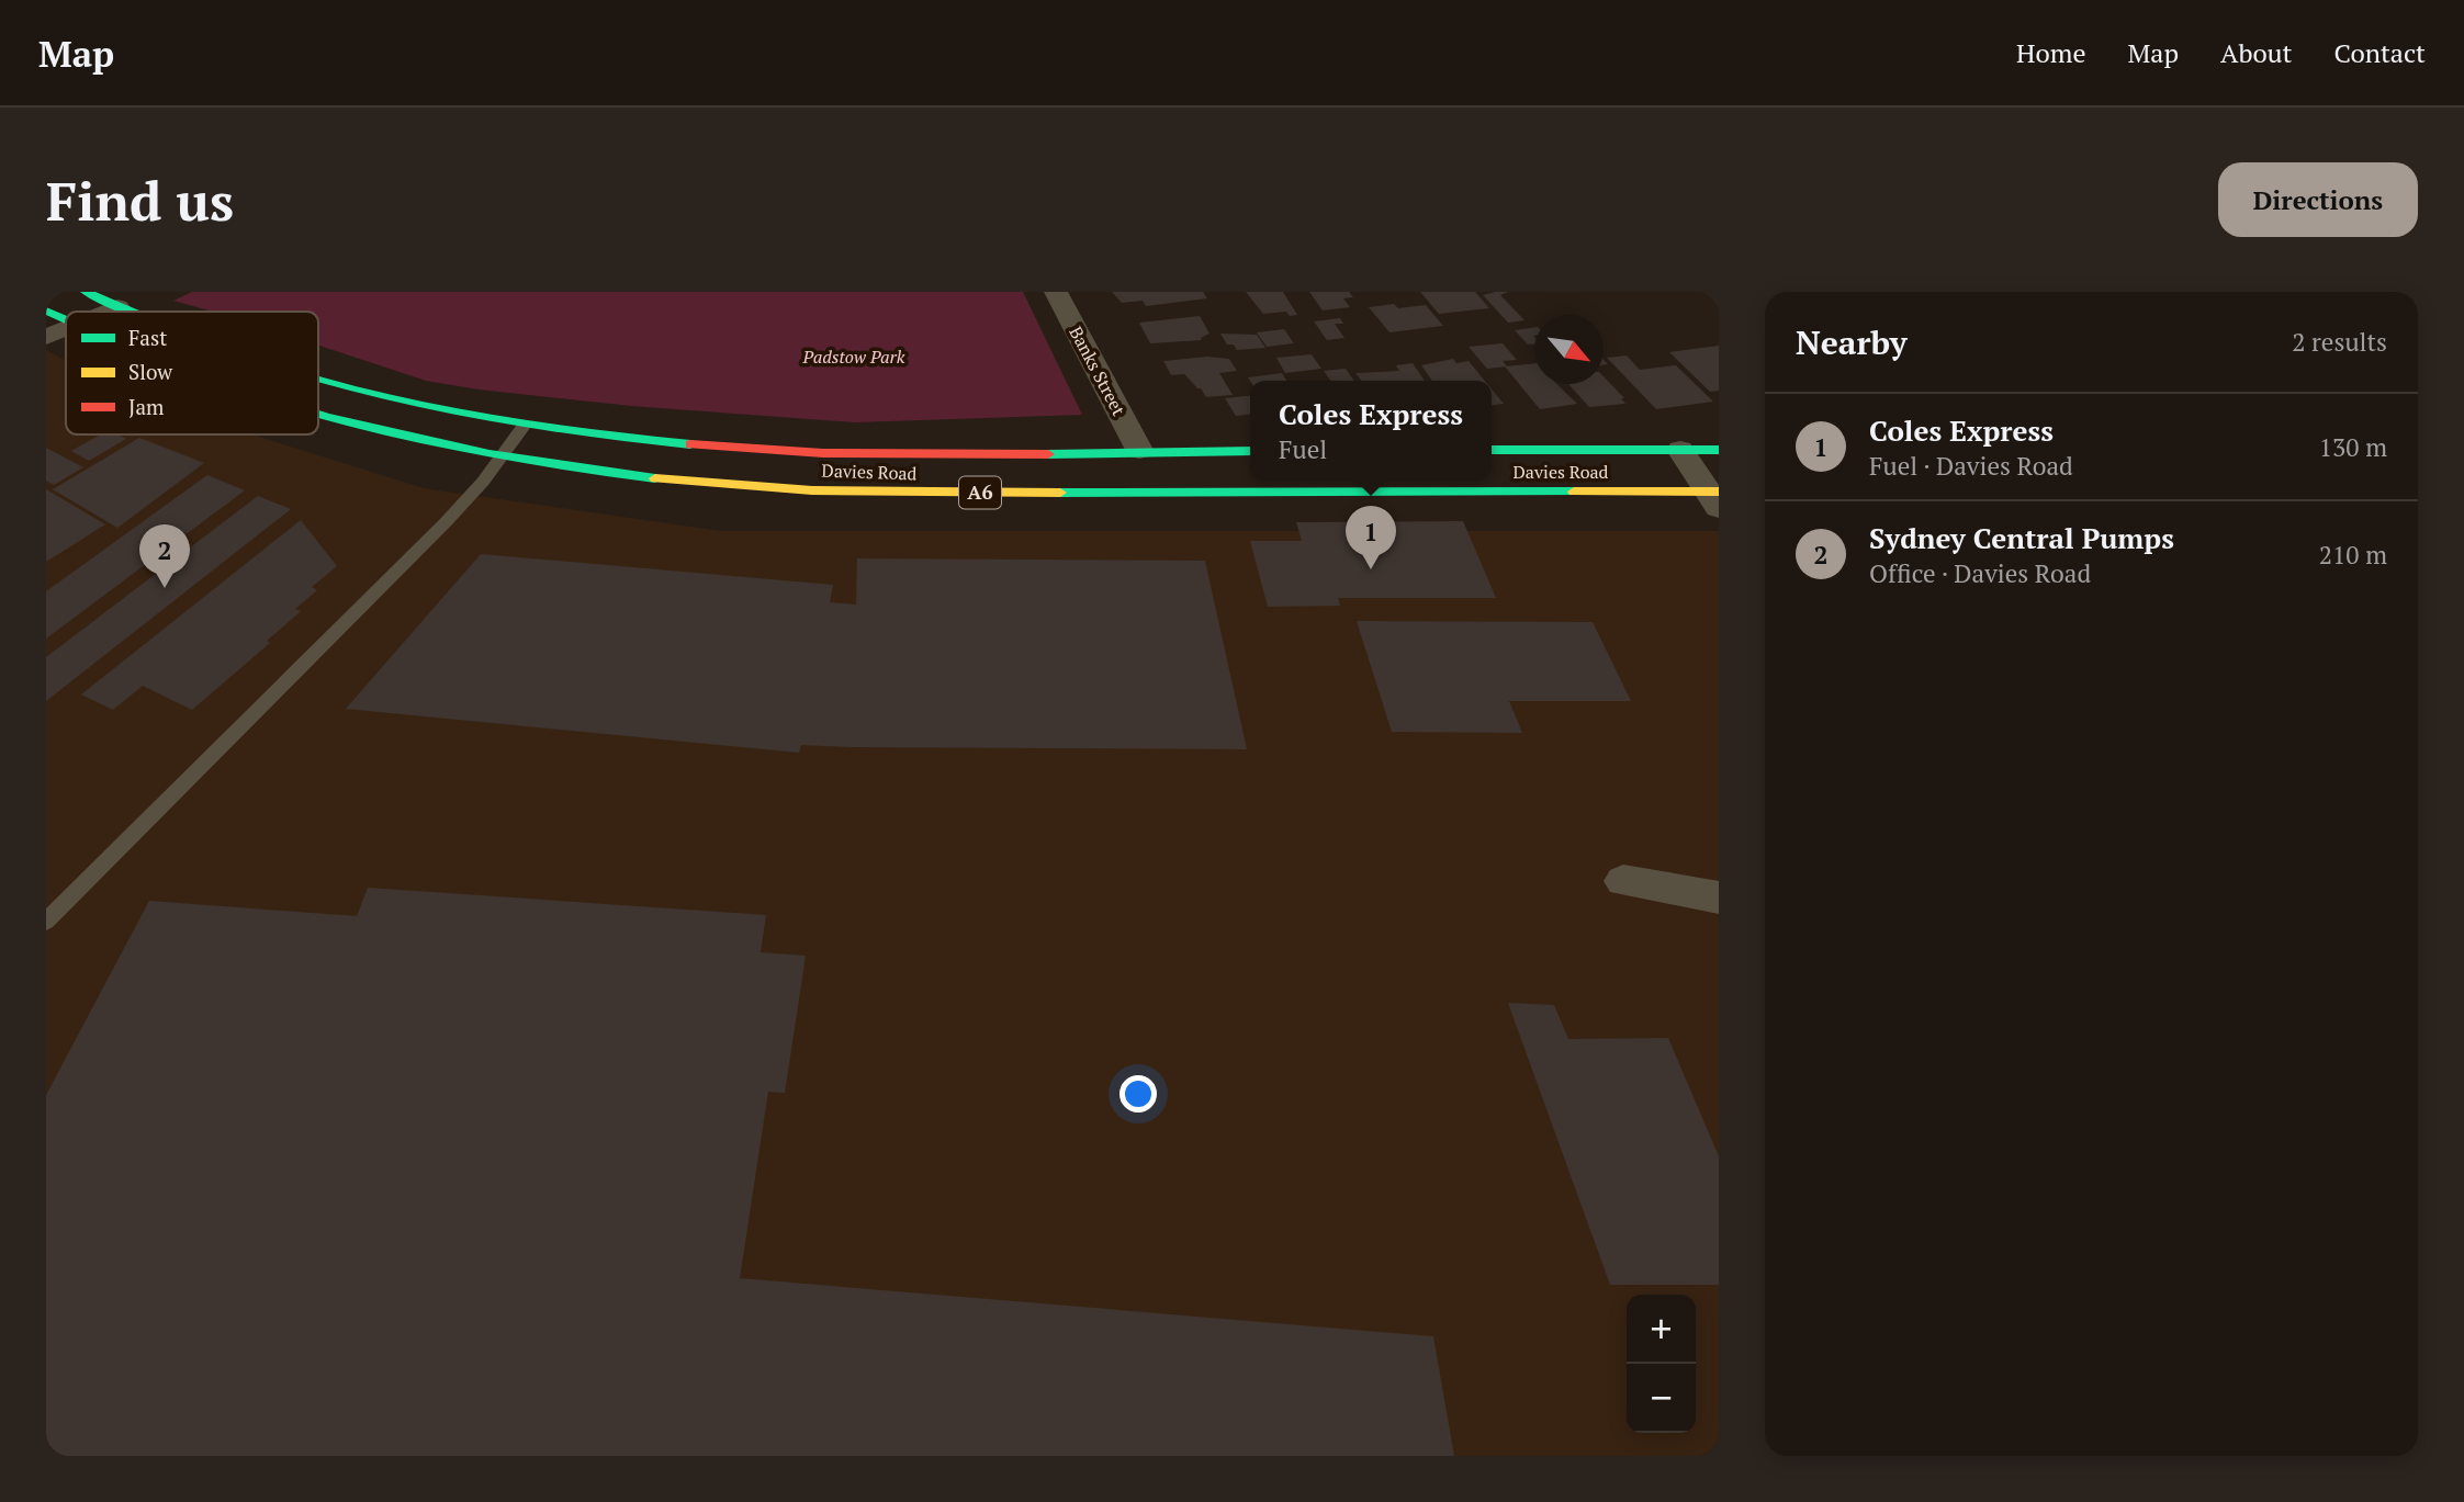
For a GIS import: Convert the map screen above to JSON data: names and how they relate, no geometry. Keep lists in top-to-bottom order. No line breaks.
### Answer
{"streets":{"highway":["Davies Road","A6"],"street":["Banks Street"]},"crossings":[["Banks Street","Davies Road"]],"parks":["Padstow Park"],"legend":["Fast","Slow","Jam"],"north":"bottom right","page":{"header":"Map","nav":["Home","Map","About","Contact"],"buttons":"Directions","title":"Find us","heading":["Nearby","2 results"],"popup":["Coles Express","Fuel"],"list":[{"mark":"1","name":"Coles Express","note":"Fuel · Davies Road","value":"130 m"},{"mark":"2","name":"Sydney Central Pumps","note":"Office · Davies Road","value":"210 m"}],"pins":["1","2"],"map_buttons":["+","−"]}}
